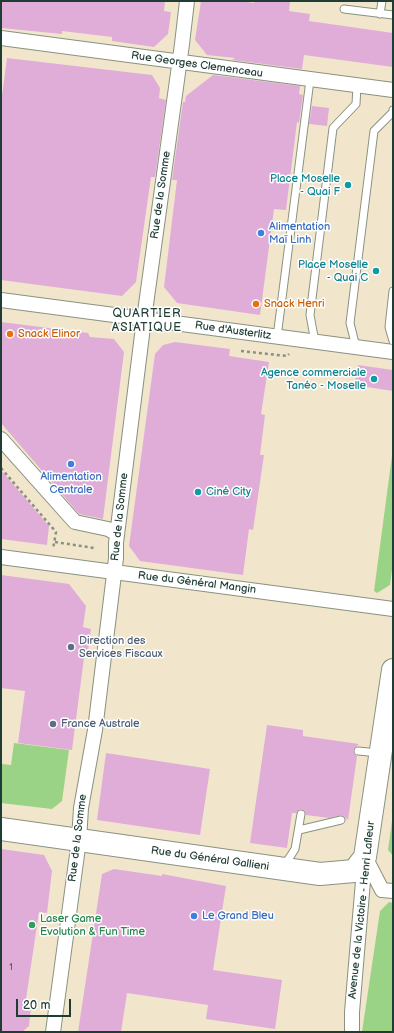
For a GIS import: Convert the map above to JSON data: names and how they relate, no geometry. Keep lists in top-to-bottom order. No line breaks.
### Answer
{"streets":{"main road":["Rue du Général Gallieni","Avenue de la Victoire - Henri Lafleur"],"street":["Rue Georges Clemenceau","Rue de la Somme","Rue d'Austerlitz","Rue du Général Mangin"]},"crossings":[["Rue Georges Clemenceau","Rue de la Somme"],["Rue de la Somme","Rue d'Austerlitz"],["Rue de la Somme","Rue du Général Mangin"],["Rue de la Somme","Rue du Général Gallieni"],["Rue du Général Gallieni","Avenue de la Victoire - Henri Lafleur"]],"districts":["QUARTIER ASIATIQUE"],"places":["Place Moselle - Quai F","Alimentation Maï Linh","Place Moselle - Quai C","Snack Henri","Snack Elinor","Agence commerciale Tanéo - Moselle","Alimentation Centrale","Ciné City","Direction des Services Fiscaux","France Australe","Le Grand Bleu","Laser Game Evolution & Fun Time"],"house_numbers":["1"],"scale_bar":"20 m"}
